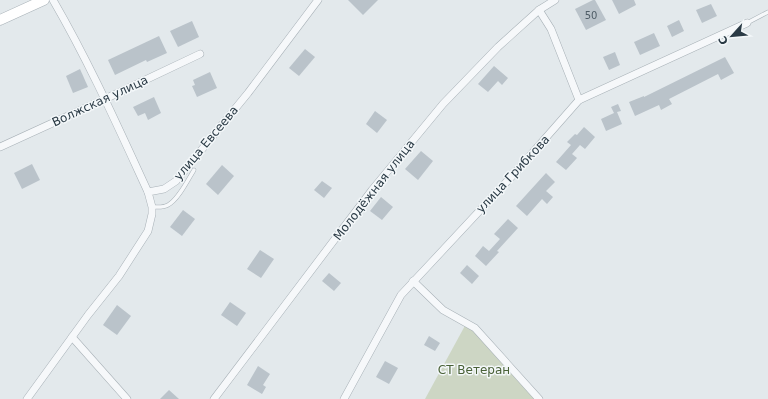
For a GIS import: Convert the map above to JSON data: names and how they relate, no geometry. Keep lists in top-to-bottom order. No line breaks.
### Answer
{"streets":{"street":["Волжская улица","улица Евсеева","улица Грибкова","Молодёжная улица"]},"parks":["СТ Ветеран"],"house_numbers":["50"],"north":"bottom left"}
